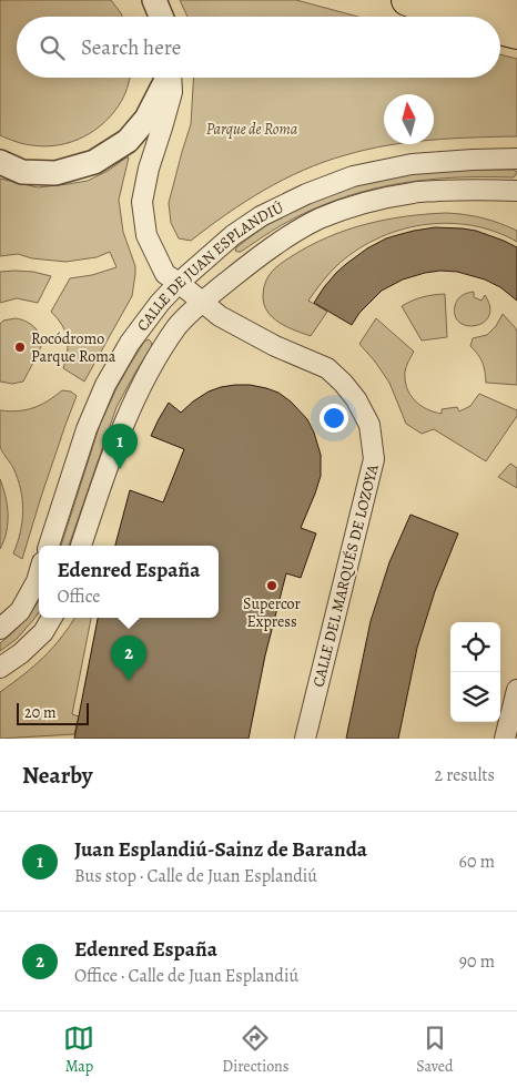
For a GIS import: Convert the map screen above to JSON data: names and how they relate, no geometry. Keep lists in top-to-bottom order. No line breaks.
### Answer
{"streets":{"street":["CALLE DE JUAN ESPLANDIÚ","CALLE DEL MARQUÉS DE LOZOYA"]},"crossings":[["CALLE DE JUAN ESPLANDIÚ","CALLE DEL MARQUÉS DE LOZOYA"]],"parks":["Parque de Roma"],"places":["Rocódromo Parque Roma","Supercor Express"],"scale_bar":"20 m","north":"top","page":{"search":"Search here","pins":["1","2"],"popup":["Edenred España","Office"],"scale":"20 m","heading":["Nearby","2 results"],"list":[{"mark":"1","name":"Juan Esplandiú-Sainz de Baranda","note":"Bus stop · Calle de Juan Esplandiú","value":"60 m"},{"mark":"2","name":"Edenred España","note":"Office · Calle de Juan Esplandiú","value":"90 m"}],"nav":["Map","Directions","Saved"]}}
